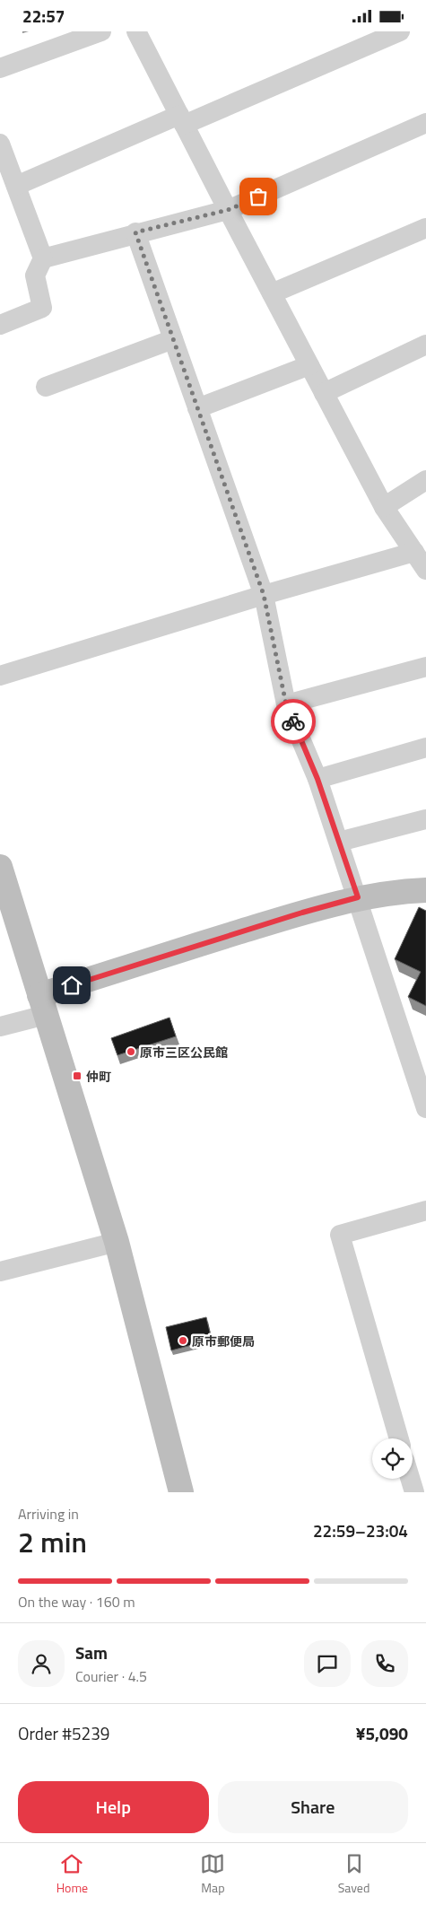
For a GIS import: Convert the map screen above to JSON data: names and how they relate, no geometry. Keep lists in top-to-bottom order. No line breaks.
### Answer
{"places":{"other":["原市三区公民館","原市郵便局"],"transit":["仲町"]},"page":{"status":"22:57","heading":["2 min","Arriving in","22:59–23:04"],"panel":["Sam","Courier · 4.5","Order #5239","¥5,090"],"bar":"On the way · 160 m","buttons":["Help","Share"],"tabs":["Home","Map","Saved"]}}
